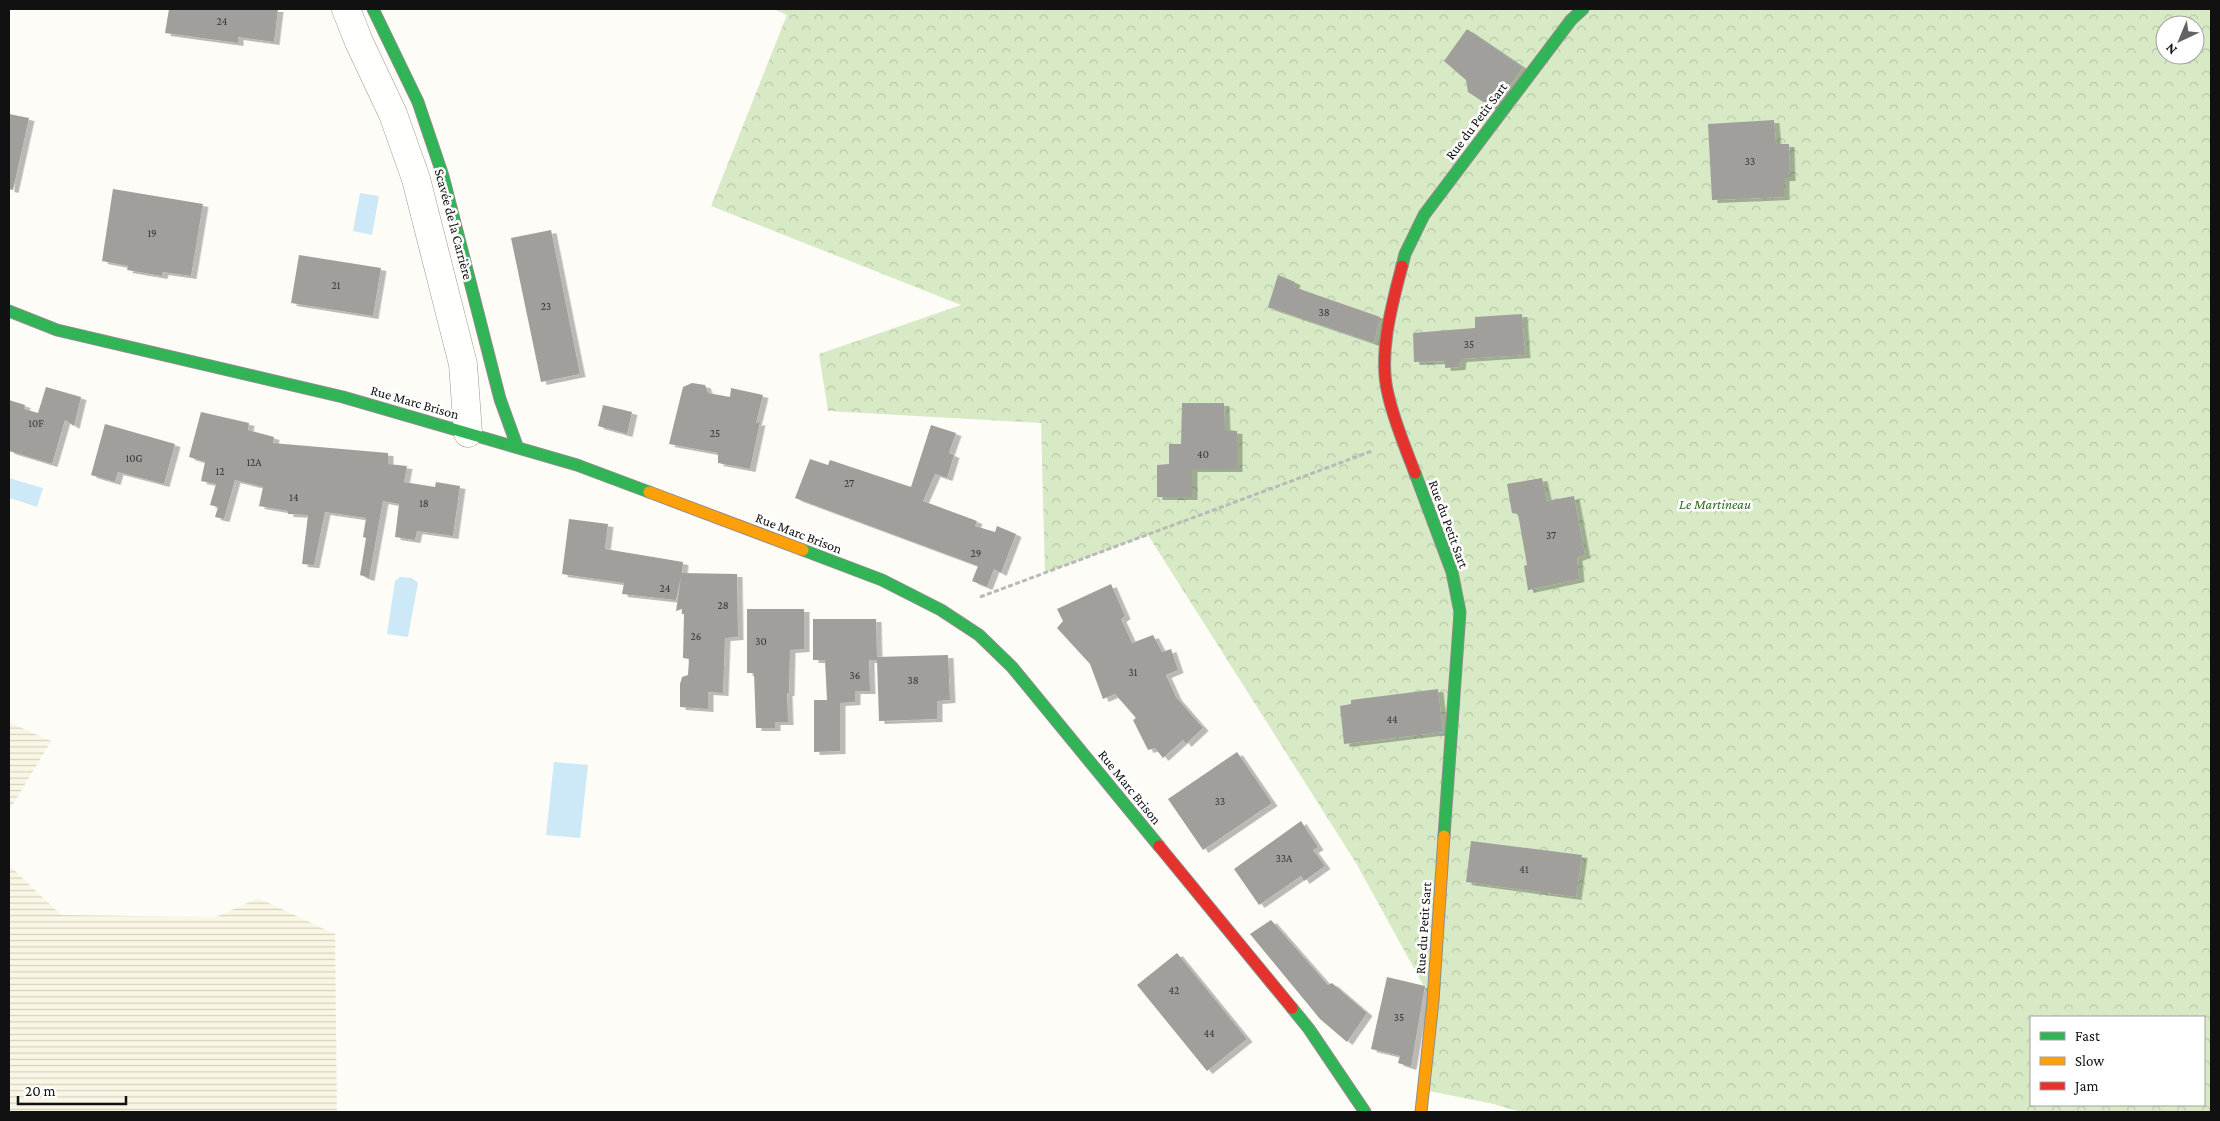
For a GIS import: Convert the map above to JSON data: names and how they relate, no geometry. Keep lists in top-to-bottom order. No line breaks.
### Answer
{"streets":{"street":["Rue du Petit Sart","Scavée de la Carrière","Rue Marc Brison"]},"crossings":[["Scavée de la Carrière","Rue Marc Brison"]],"parks":["Le Martineau"],"house_numbers":["24","33","19","21","23","38","35","10F","25","40","10G","12A","12","27","14","18","37","29","24","28","26","30","31","36","38","44","33","33A","41","42","35","44"],"legend":["Fast","Slow","Jam"],"scale_bar":"20 m","north":"bottom left"}
